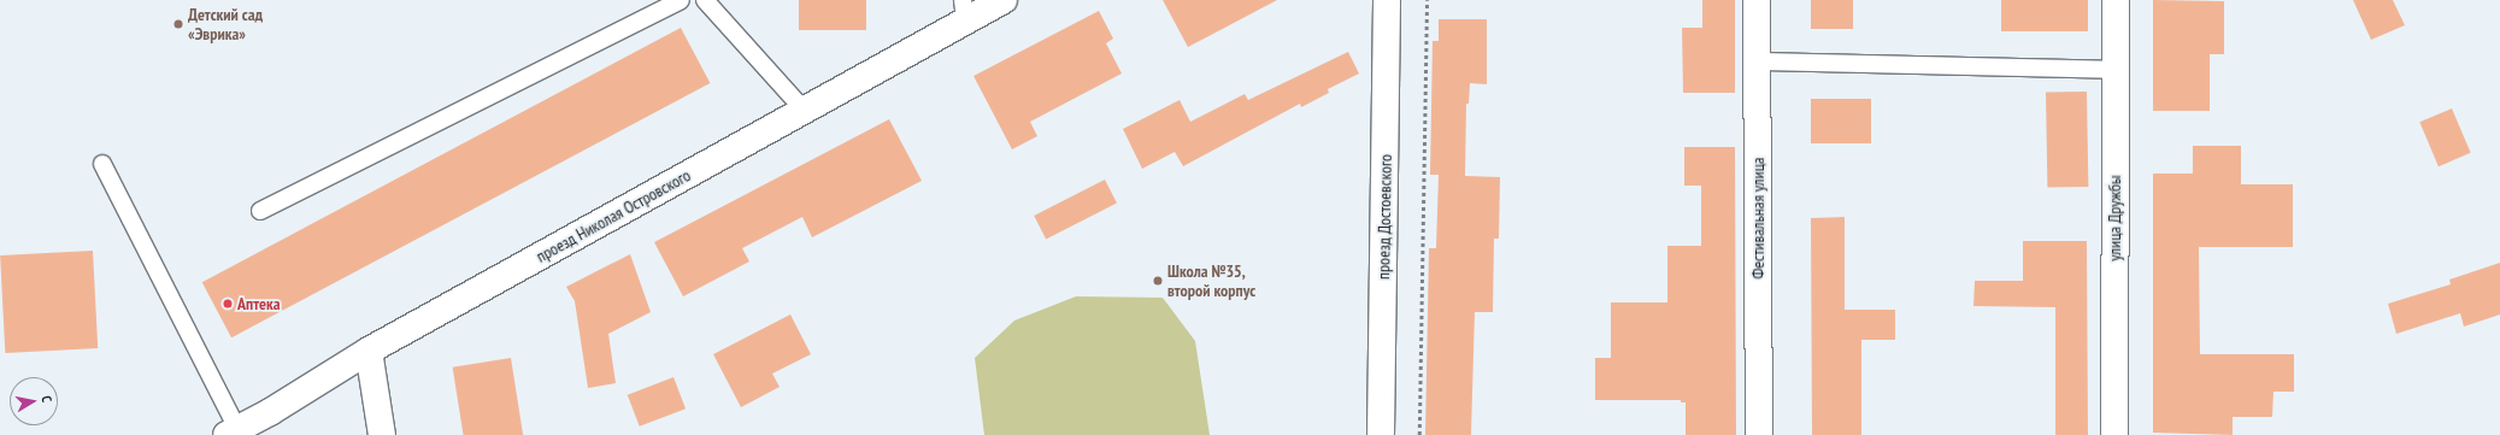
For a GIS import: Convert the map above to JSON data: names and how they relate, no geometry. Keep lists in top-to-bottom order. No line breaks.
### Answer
{"streets":{"street":["проезд Николая Островского","проезд Достоевского","Фестивальная улица","улица Дружбы"]},"places":["Детский сад «Эврика»","Школа №35, второй корпус","Аптека"],"north":"right"}
